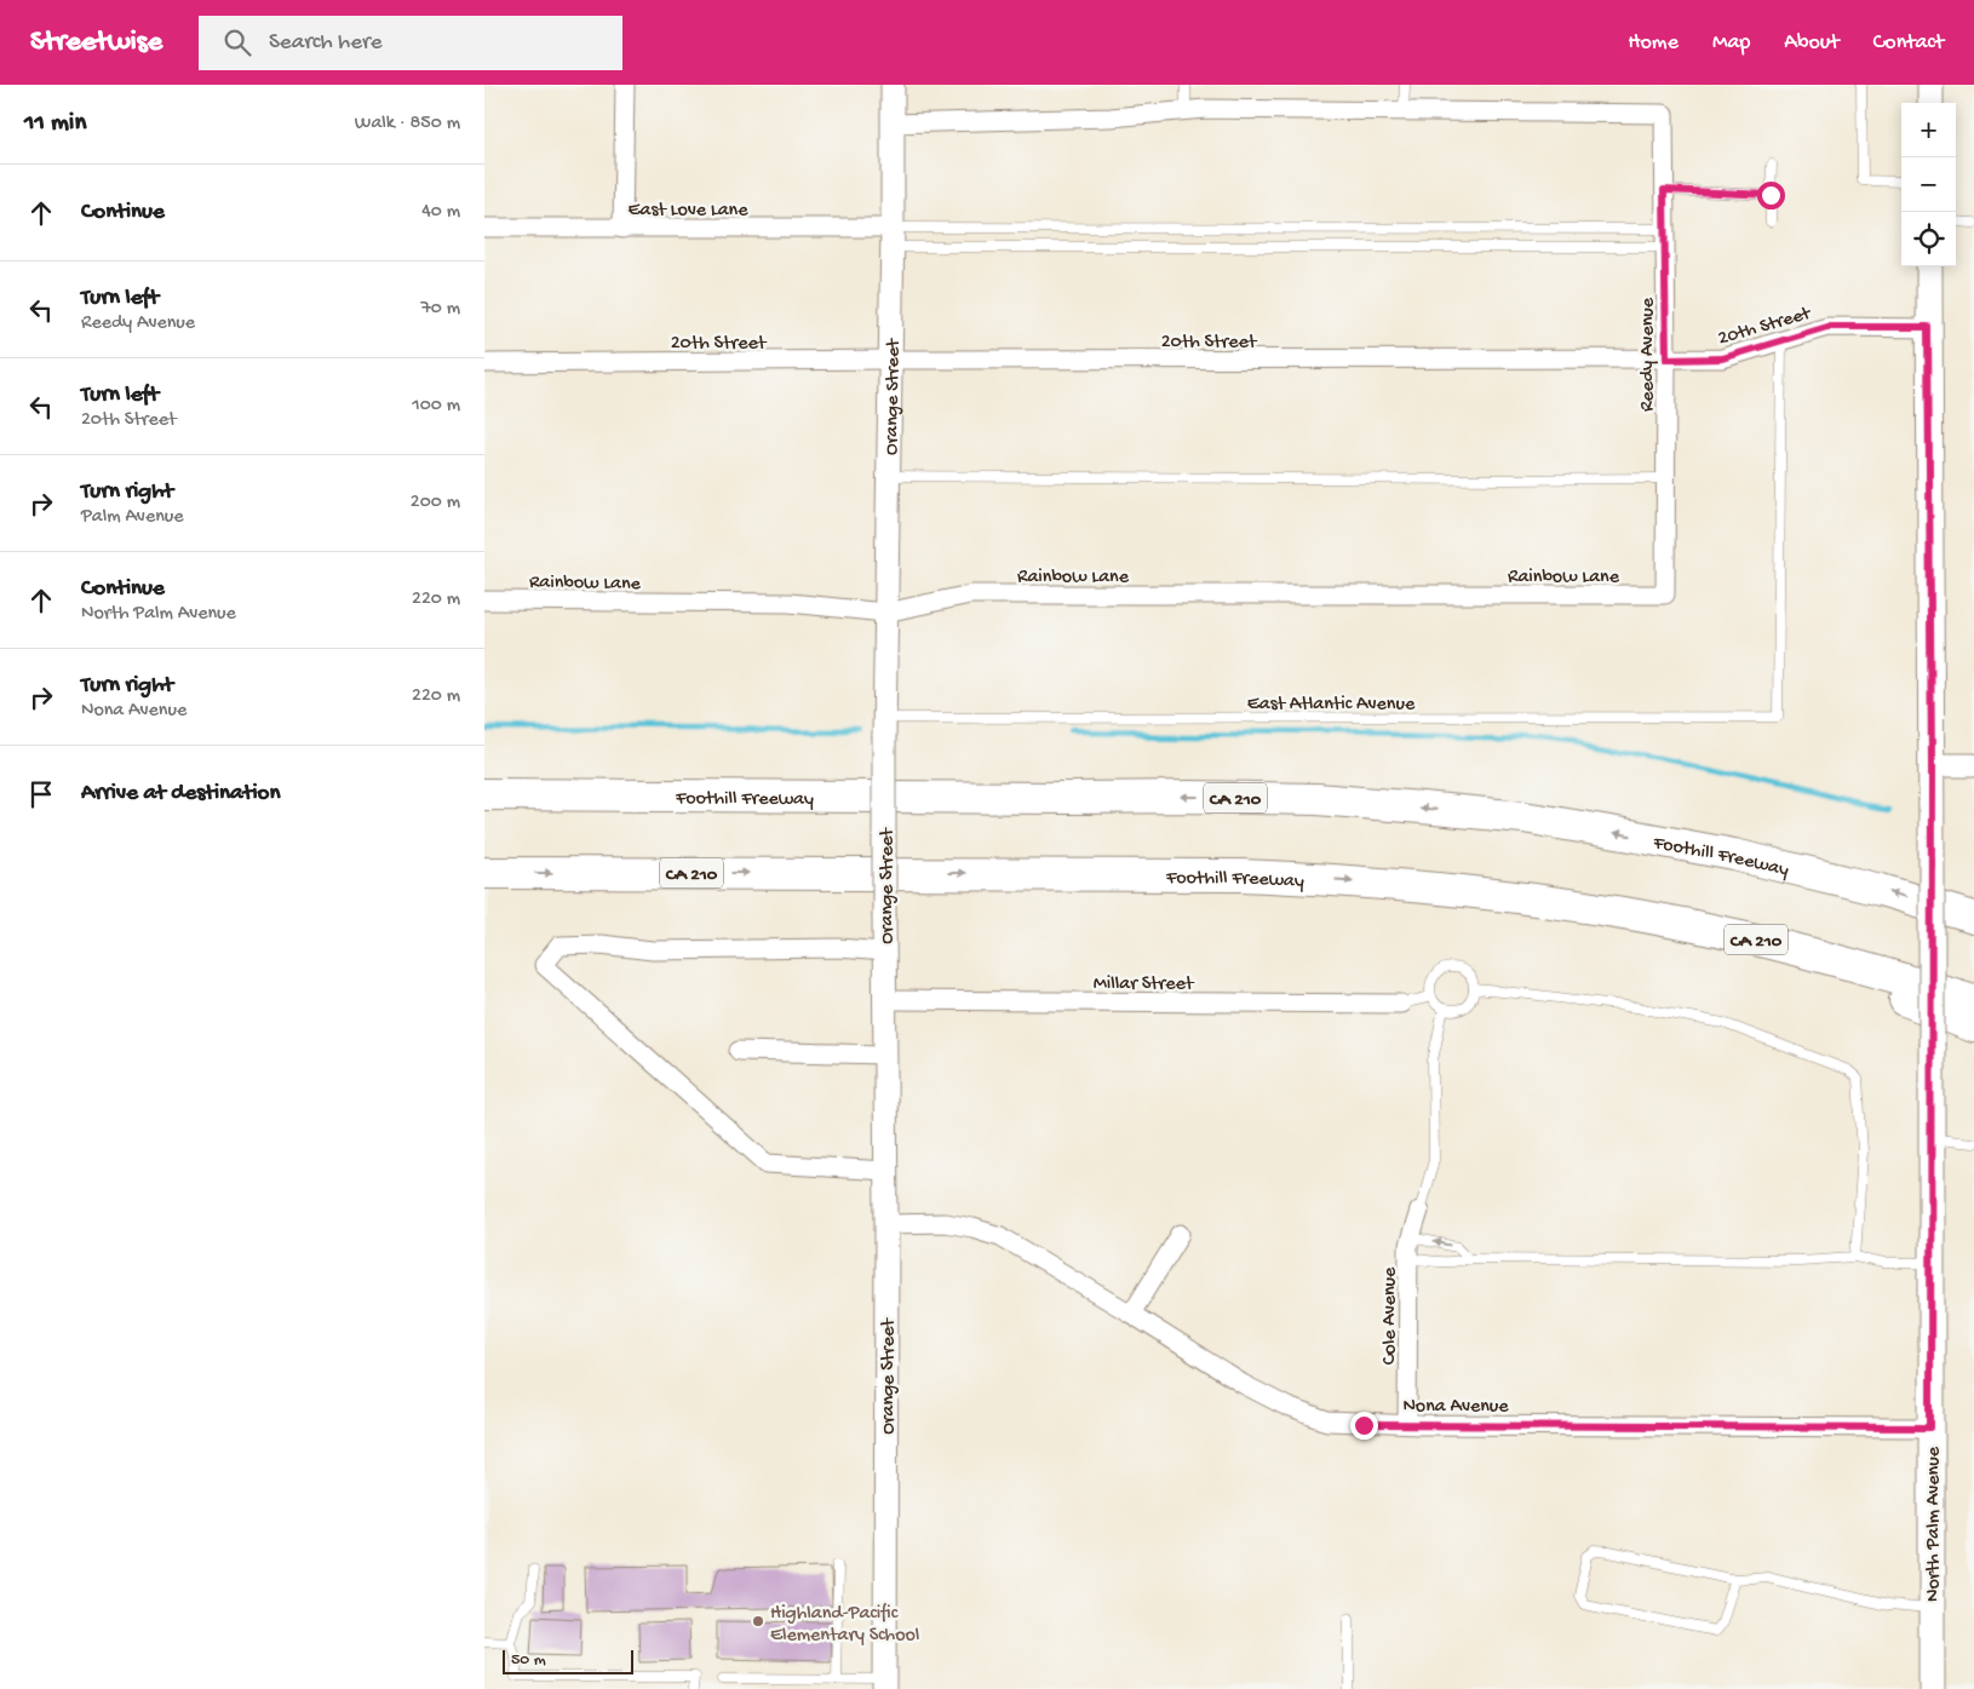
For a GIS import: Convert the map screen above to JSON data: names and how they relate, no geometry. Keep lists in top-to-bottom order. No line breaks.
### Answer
{"streets":{"highway":["Foothill Freeway","CA 210"],"main road":["North Palm Avenue"],"street":["East Love Lane","20th Street","Reedy Avenue","Orange Street","Rainbow Lane","Millar Street","Cole Avenue","Nona Avenue"],"lane":["East Atlantic Avenue"]},"crossings":[["East Love Lane","Orange Street"],["20th Street","Reedy Avenue"],["20th Street","Orange Street"],["20th Street","East Atlantic Avenue"],["20th Street","North Palm Avenue"],["Reedy Avenue","Rainbow Lane"],["Orange Street","Rainbow Lane"],["Orange Street","East Atlantic Avenue"],["Orange Street","Millar Street"],["Orange Street","Nona Avenue"],["Cole Avenue","Nona Avenue"],["Nona Avenue","North Palm Avenue"]],"places":["Highland-Pacific Elementary School"],"scale_bar":"50 m","page":{"header":"Streetwise","search":"Search here","nav":["Home","Map","About","Contact"],"heading":["11 min","Walk · 850 m"],"map_buttons":["+","−"],"list":[["Continue","40 m"],["Turn left","Reedy Avenue","70 m"],["Turn left","20th Street","100 m"],["Turn right","Palm Avenue","200 m"],["Continue","North Palm Avenue","220 m"],["Turn right","Nona Avenue","220 m"],"Arrive at destination"],"scale":"50 m"}}
